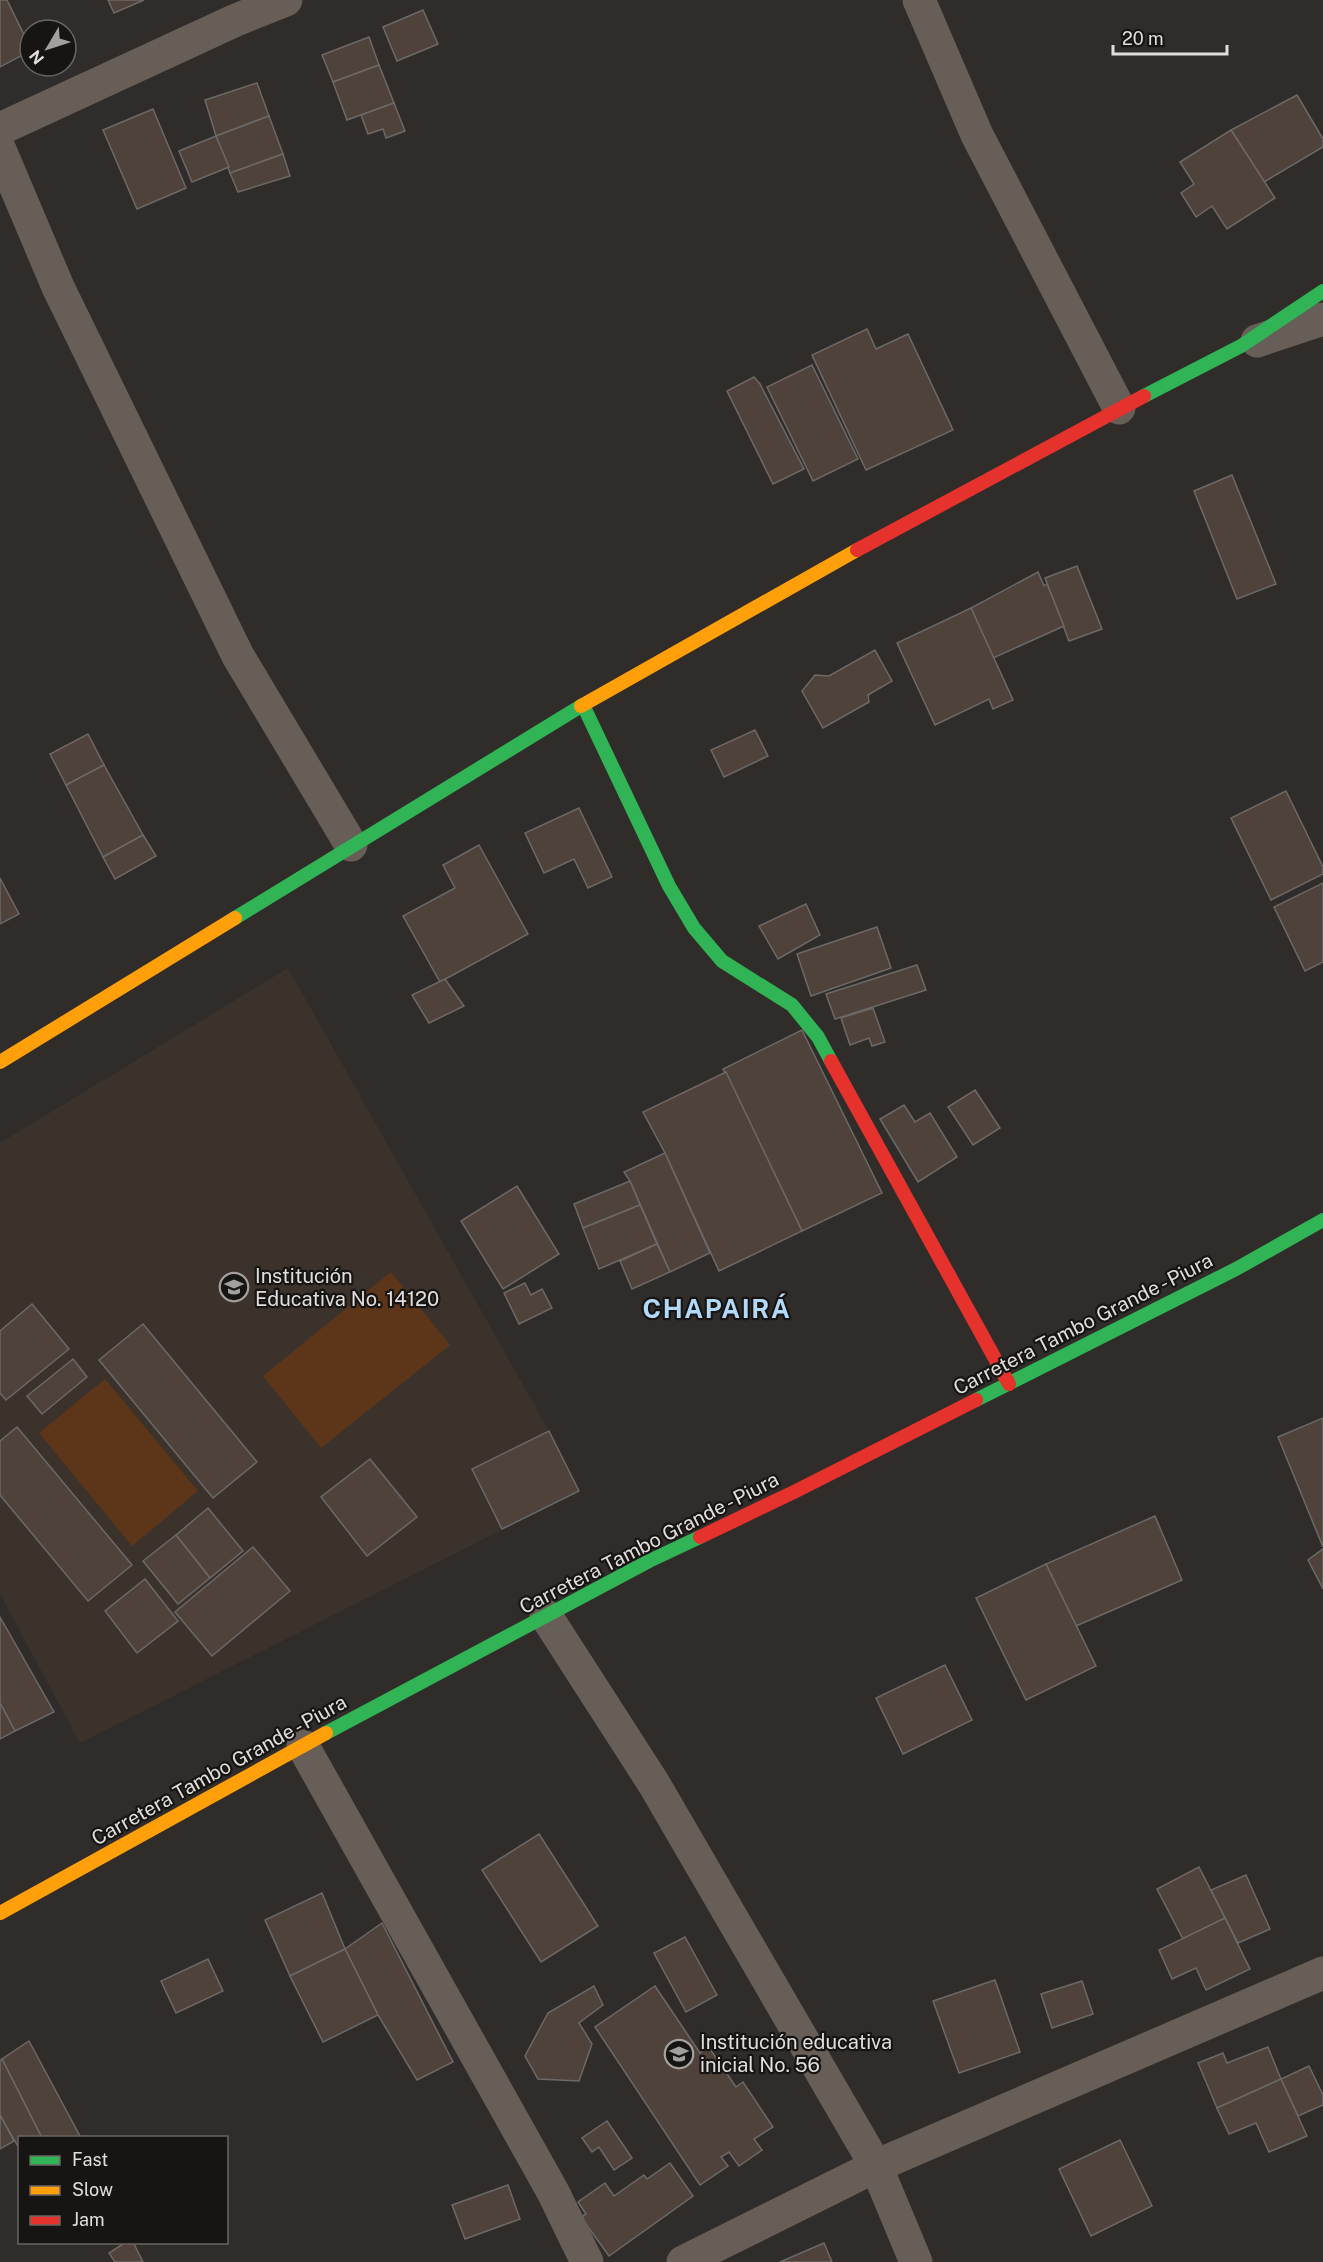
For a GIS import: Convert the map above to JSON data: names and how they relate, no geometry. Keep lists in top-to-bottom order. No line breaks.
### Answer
{"streets":{"street":["Carretera Tambo Grande - Piura"]},"districts":["CHAPAIRÁ"],"places":{"school or university":["Institución Educativa No. 14120","Institución educativa inicial No. 56"]},"legend":["Fast","Slow","Jam"],"scale_bar":"20 m","north":"bottom left"}
